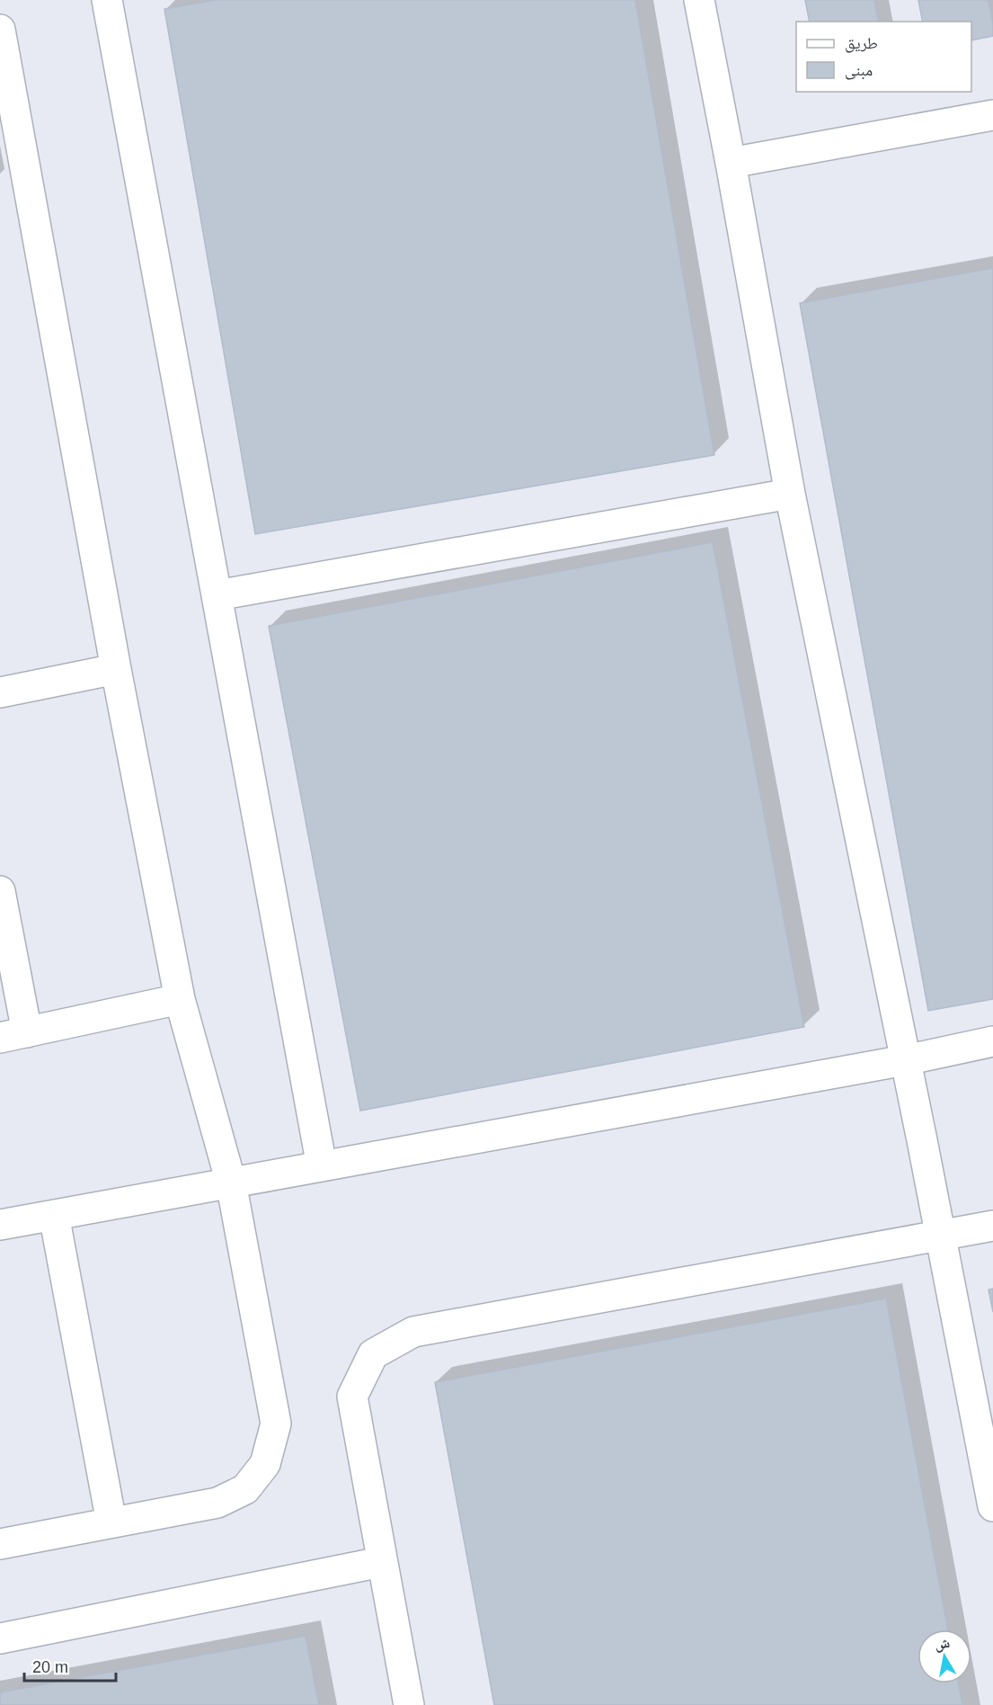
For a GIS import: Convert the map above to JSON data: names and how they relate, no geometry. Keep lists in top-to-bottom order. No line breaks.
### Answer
{"legend":["طريق","مبنى"],"scale_bar":"20 m","north":"top"}
